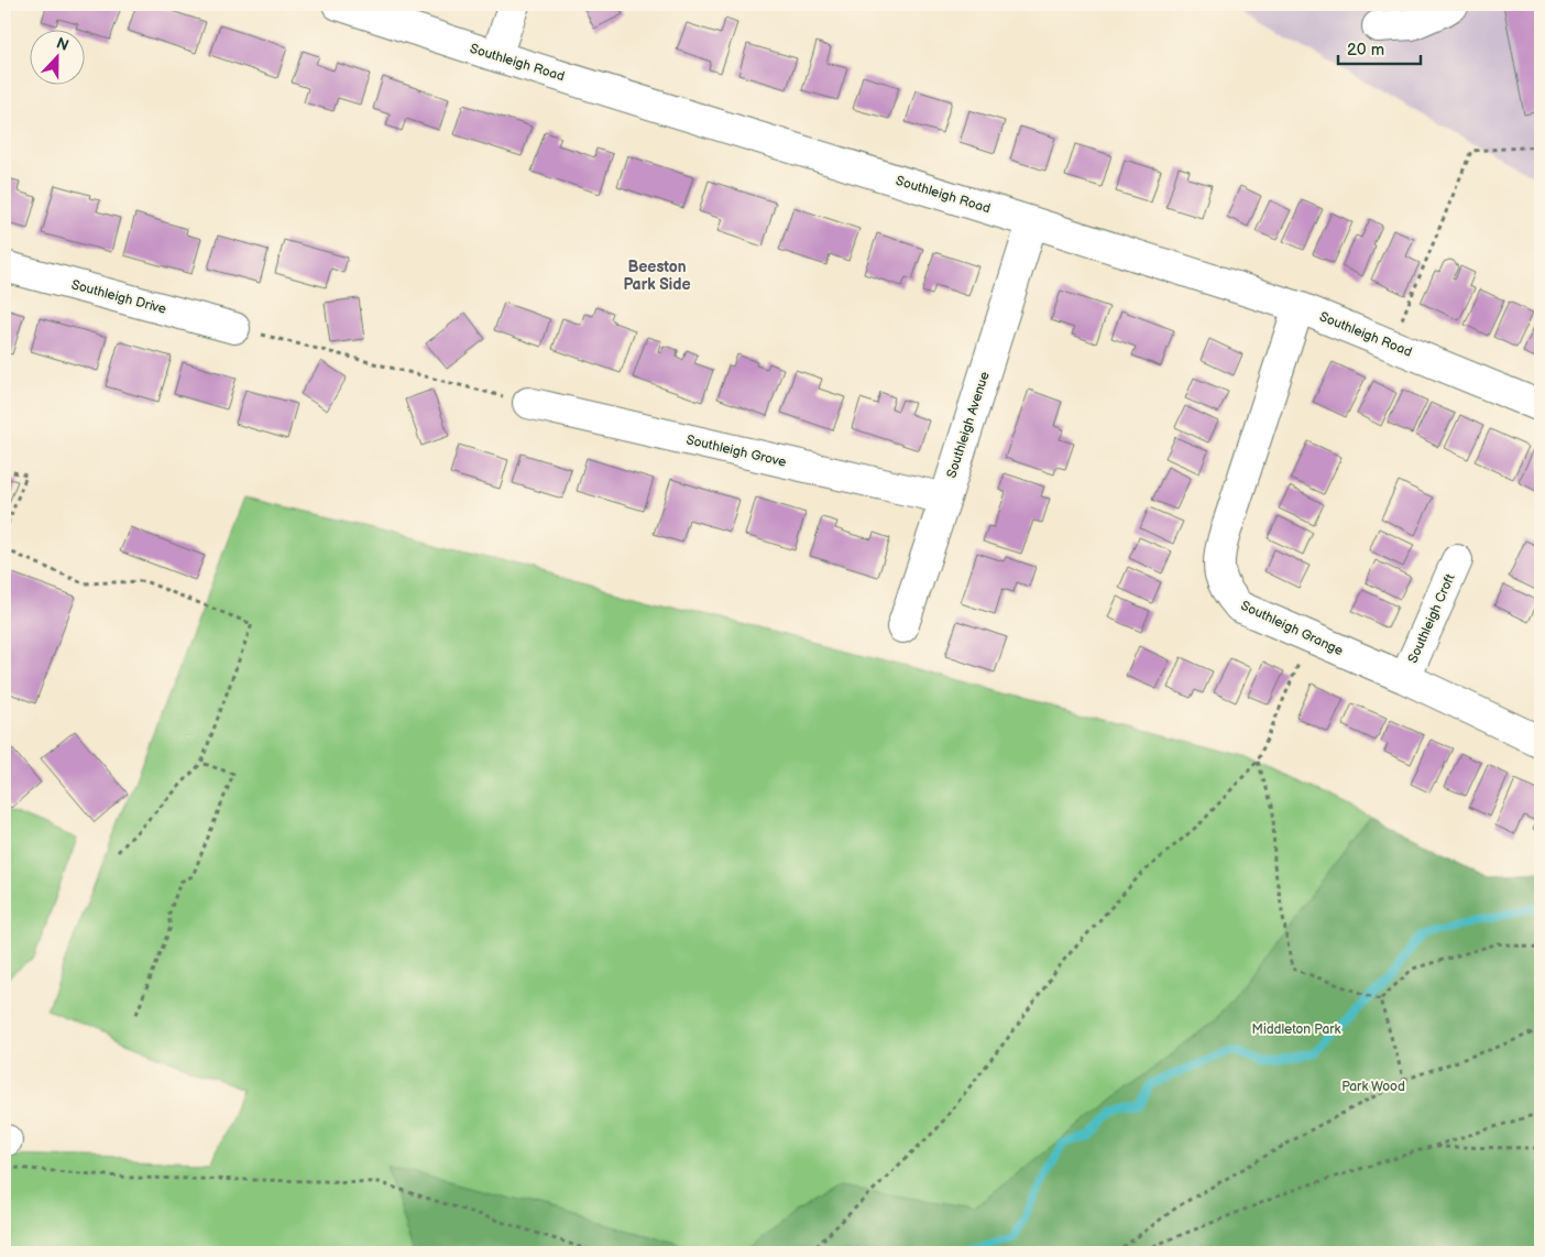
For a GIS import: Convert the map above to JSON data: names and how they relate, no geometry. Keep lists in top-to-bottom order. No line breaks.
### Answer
{"streets":{"street":["Southleigh Road","Southleigh Drive","Southleigh Avenue","Southleigh Grove","Southleigh Croft","Southleigh Grange"]},"crossings":[["Southleigh Road","Southleigh Avenue"],["Southleigh Road","Southleigh Grange"],["Southleigh Avenue","Southleigh Grove"],["Southleigh Croft","Southleigh Grange"]],"districts":["Beeston Park Side"],"parks":["Middleton Park","Park Wood"],"scale_bar":"20 m","north":"top"}
